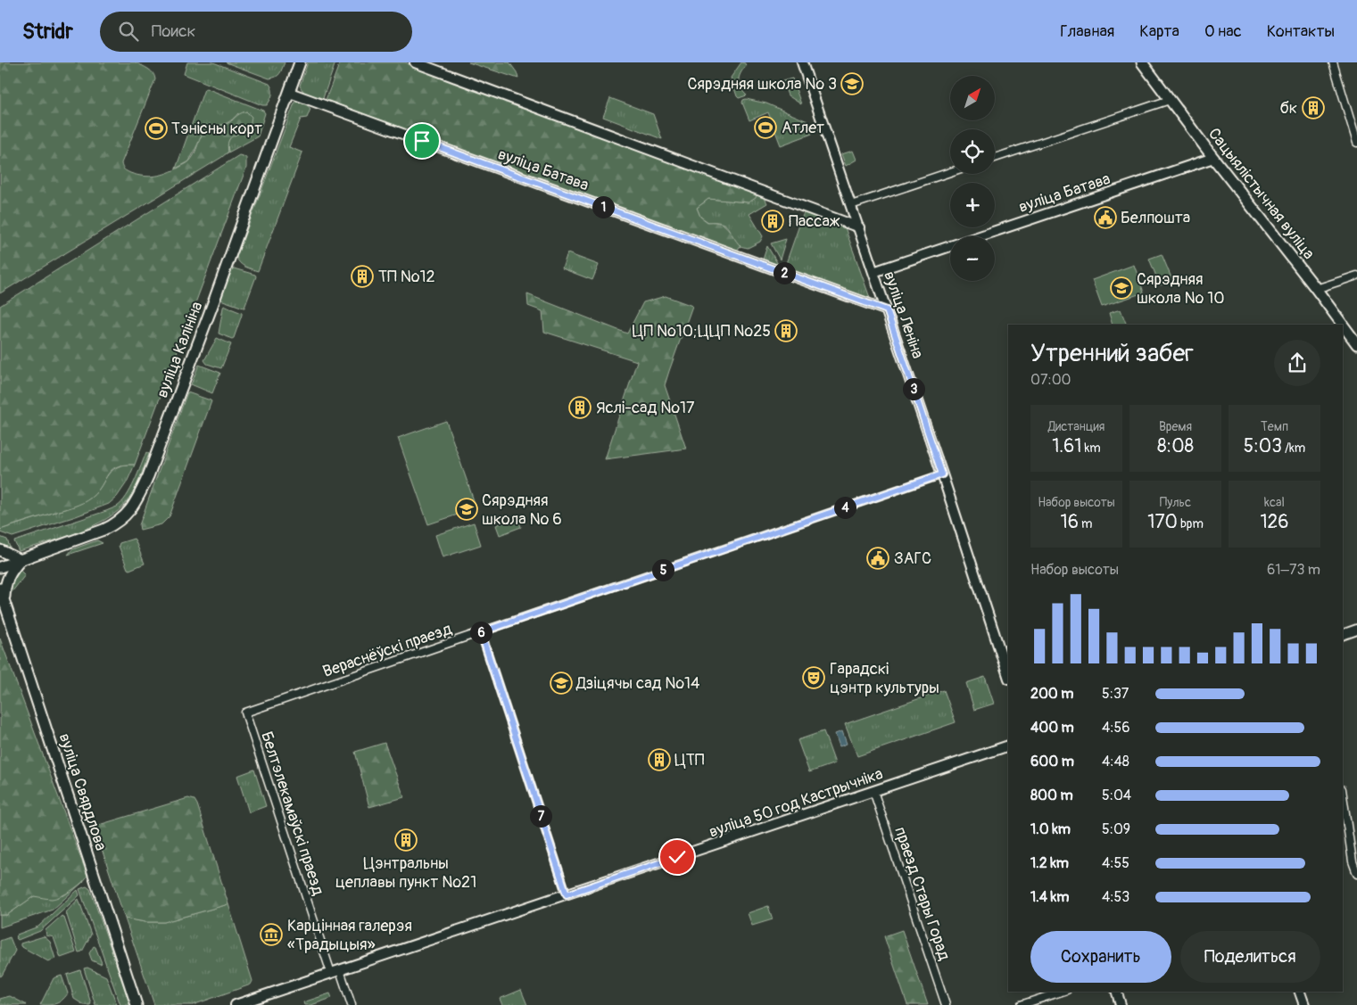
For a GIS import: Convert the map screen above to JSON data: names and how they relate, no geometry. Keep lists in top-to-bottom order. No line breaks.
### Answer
{"streets":{"main road":["Сацыялістычная вуліца","вуліца Калініна","вуліца Свярдлова"],"street":["вуліца Батава","вуліца Леніна","Вераснёўскі праезд","вуліца 50 год Кастрычніка","Белтэлекамаўскі праезд","праезд Стары Горад"]},"crossings":[["вуліца Батава","Сацыялістычная вуліца"],["вуліца Батава","вуліца Леніна"],["вуліца Батава","вуліца Калініна"],["вуліца Леніна","Вераснёўскі праезд"],["Вераснёўскі праезд","Белтэлекамаўскі праезд"],["вуліца 50 год Кастрычніка","Белтэлекамаўскі праезд"],["вуліца 50 год Кастрычніка","праезд Стары Горад"]],"places":{"school or university":["Сярэдняя школа № 3","Сярэдняя школа № 10","Сярэдняя школа № 6","Дзіцячы сад №14"],"building":["бк","Пассаж","ТП №12","ЦП №10;ЦЦП №25","Яслі-сад №17","ЦТП","Цэнтральны цеплавы пункт №21"],"sports":["Атлет","Тэнісны корт"],"public building":["Белпошта","ЗАГС"],"theatre":["Гарадскі цэнтр культуры"],"museum":["Карцінная галерэя «Традыцыя»"]},"north":"top right","page":{"header":"Stridr","search":"Поиск","nav":["Главная","Карта","О нас","Контакты"],"map_buttons":["+","−"],"pins":["1","2","3","4","5","6","7"],"heading":["Утренний забег","07:00"],"stats":[["Дистанция","1.61 km"],["Время","8:08"],["Темп","5:03 /km"],["Набор высоты","16 m"],["Пульс","170 bpm"],["kcal","126"]],"chart":["Набор высоты","61–73 m"],"list":[{"name":"200 m","note":"5:37"},{"name":"400 m","note":"4:56"},{"name":"600 m","note":"4:48"},{"name":"800 m","note":"5:04"},{"name":"1.0 km","note":"5:09"},{"name":"1.2 km","note":"4:55"},{"name":"1.4 km","note":"4:53"}],"buttons":["Сохранить","Поделиться"]}}
